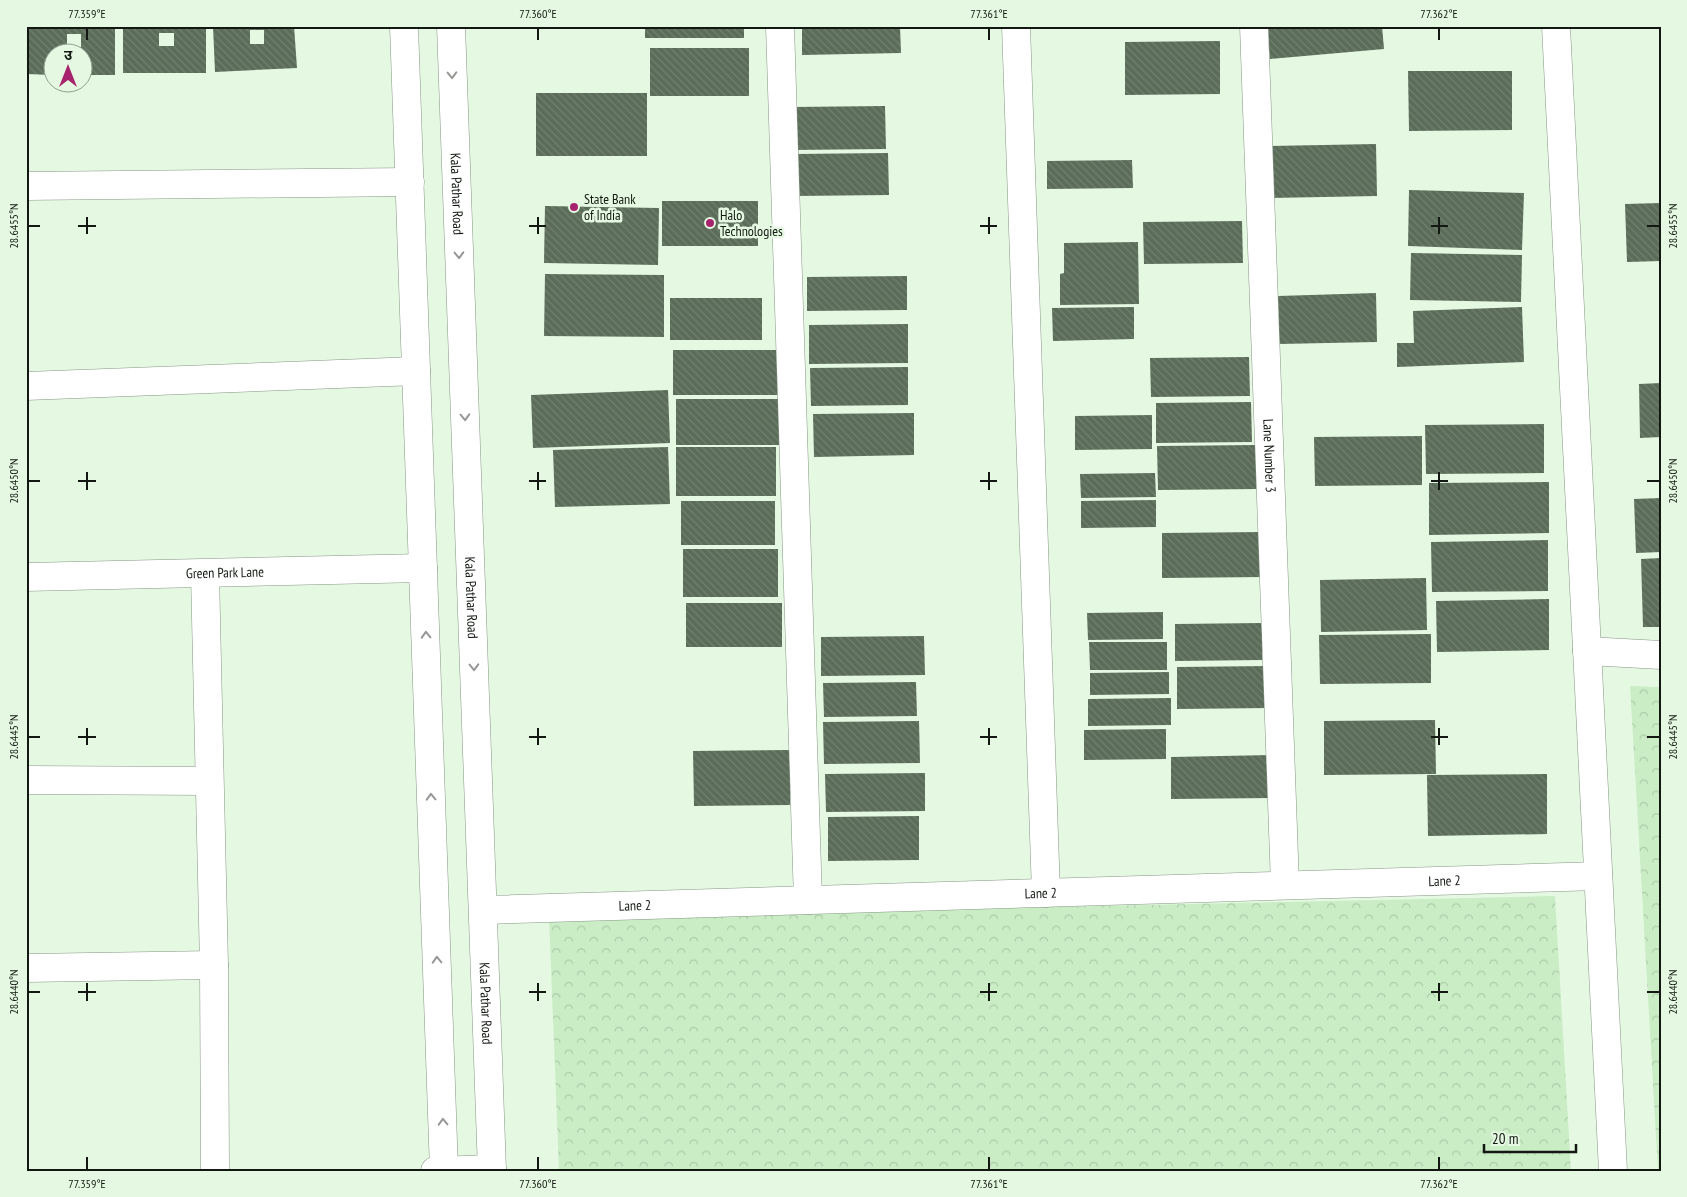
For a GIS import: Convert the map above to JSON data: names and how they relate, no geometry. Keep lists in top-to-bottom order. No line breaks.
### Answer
{"streets":{"street":["Kala Pathar Road","Lane Number 3","Green Park Lane","Lane 2"]},"crossings":[["Kala Pathar Road","Lane 2"],["Lane Number 3","Lane 2"]],"places":["State Bank of India","Halo Technologies"],"scale_bar":"20 m","north":"top","coordinates":["77.359°E","77.360°E","77.361°E","77.362°E","28.6455°N","28.6450°N","28.6445°N","28.6440°N"]}
